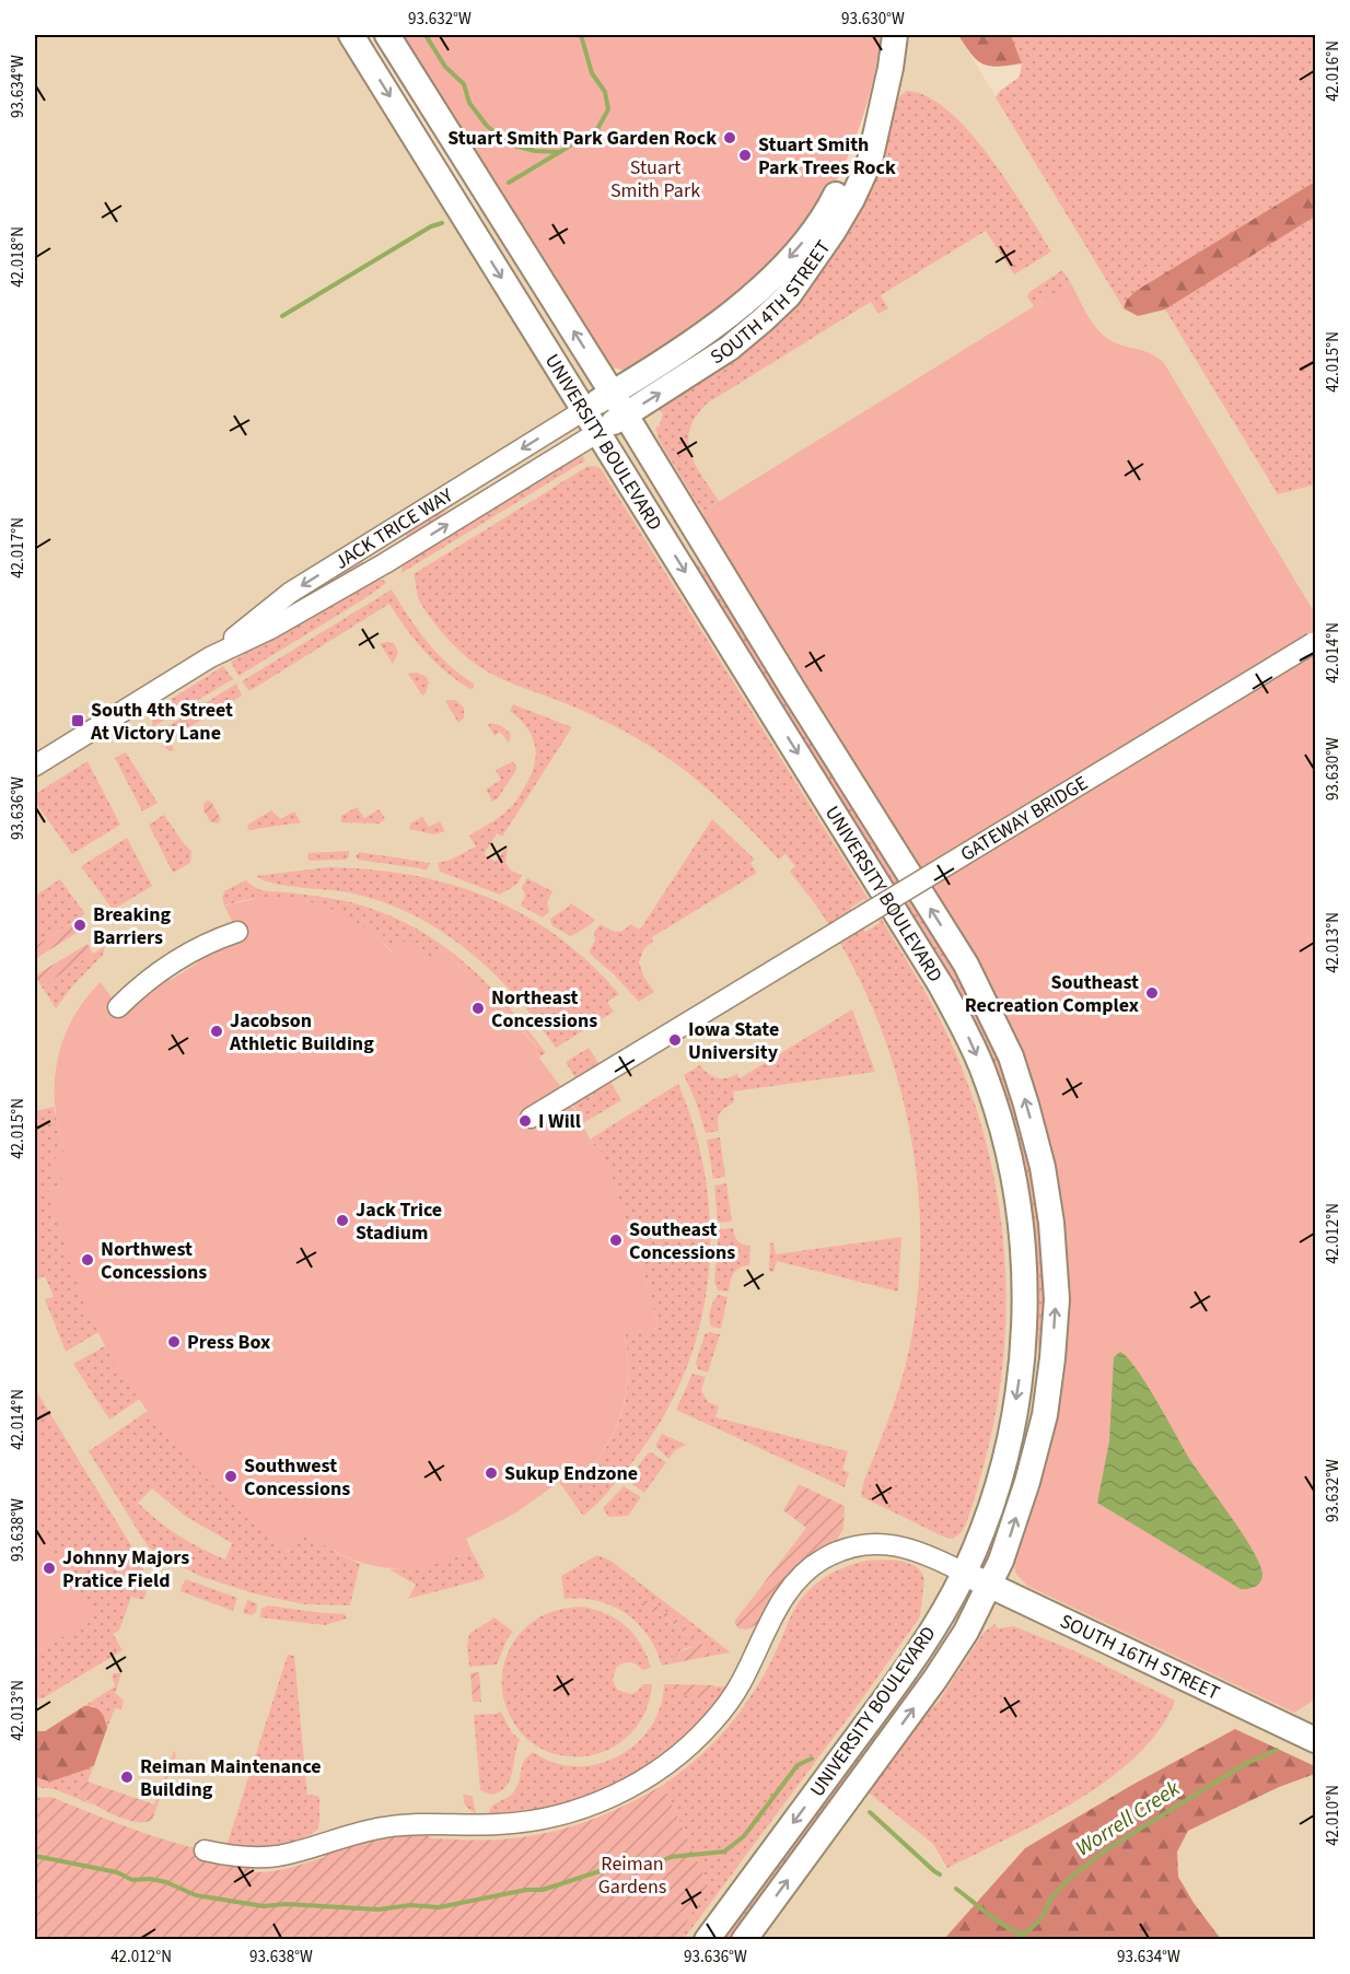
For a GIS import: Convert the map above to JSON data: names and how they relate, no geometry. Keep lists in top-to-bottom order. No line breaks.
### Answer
{"streets":{"main road":["SOUTH 4TH STREET","UNIVERSITY BOULEVARD","SOUTH 16TH STREET"],"street":["JACK TRICE WAY","GATEWAY BRIDGE"]},"crossings":[["SOUTH 4TH STREET","UNIVERSITY BOULEVARD"],["SOUTH 4TH STREET","JACK TRICE WAY"],["UNIVERSITY BOULEVARD","JACK TRICE WAY"],["UNIVERSITY BOULEVARD","SOUTH 16TH STREET"]],"water":["Worrell Creek"],"parks":["Stuart Smith Park","Reiman Gardens"],"places":{"other":["Stuart Smith Park Garden Rock","Stuart Smith Park Trees Rock","Breaking Barriers","Southeast Recreation Complex","Northeast Concessions","Jacobson Athletic Building","Iowa State University","I Will","Jack Trice Stadium","Southeast Concessions","Northwest Concessions","Press Box","Sukup Endzone","Southwest Concessions","Johnny Majors Pratice Field","Reiman Maintenance Building"],"transit":["South 4th Street At Victory Lane"]},"coordinates":["93.632°W","93.630°W","42.016°N","93.634°W","42.018°N","42.015°N","42.017°N","42.014°N","93.636°W","42.013°N","42.012°N","93.638°W","42.010°N"]}
